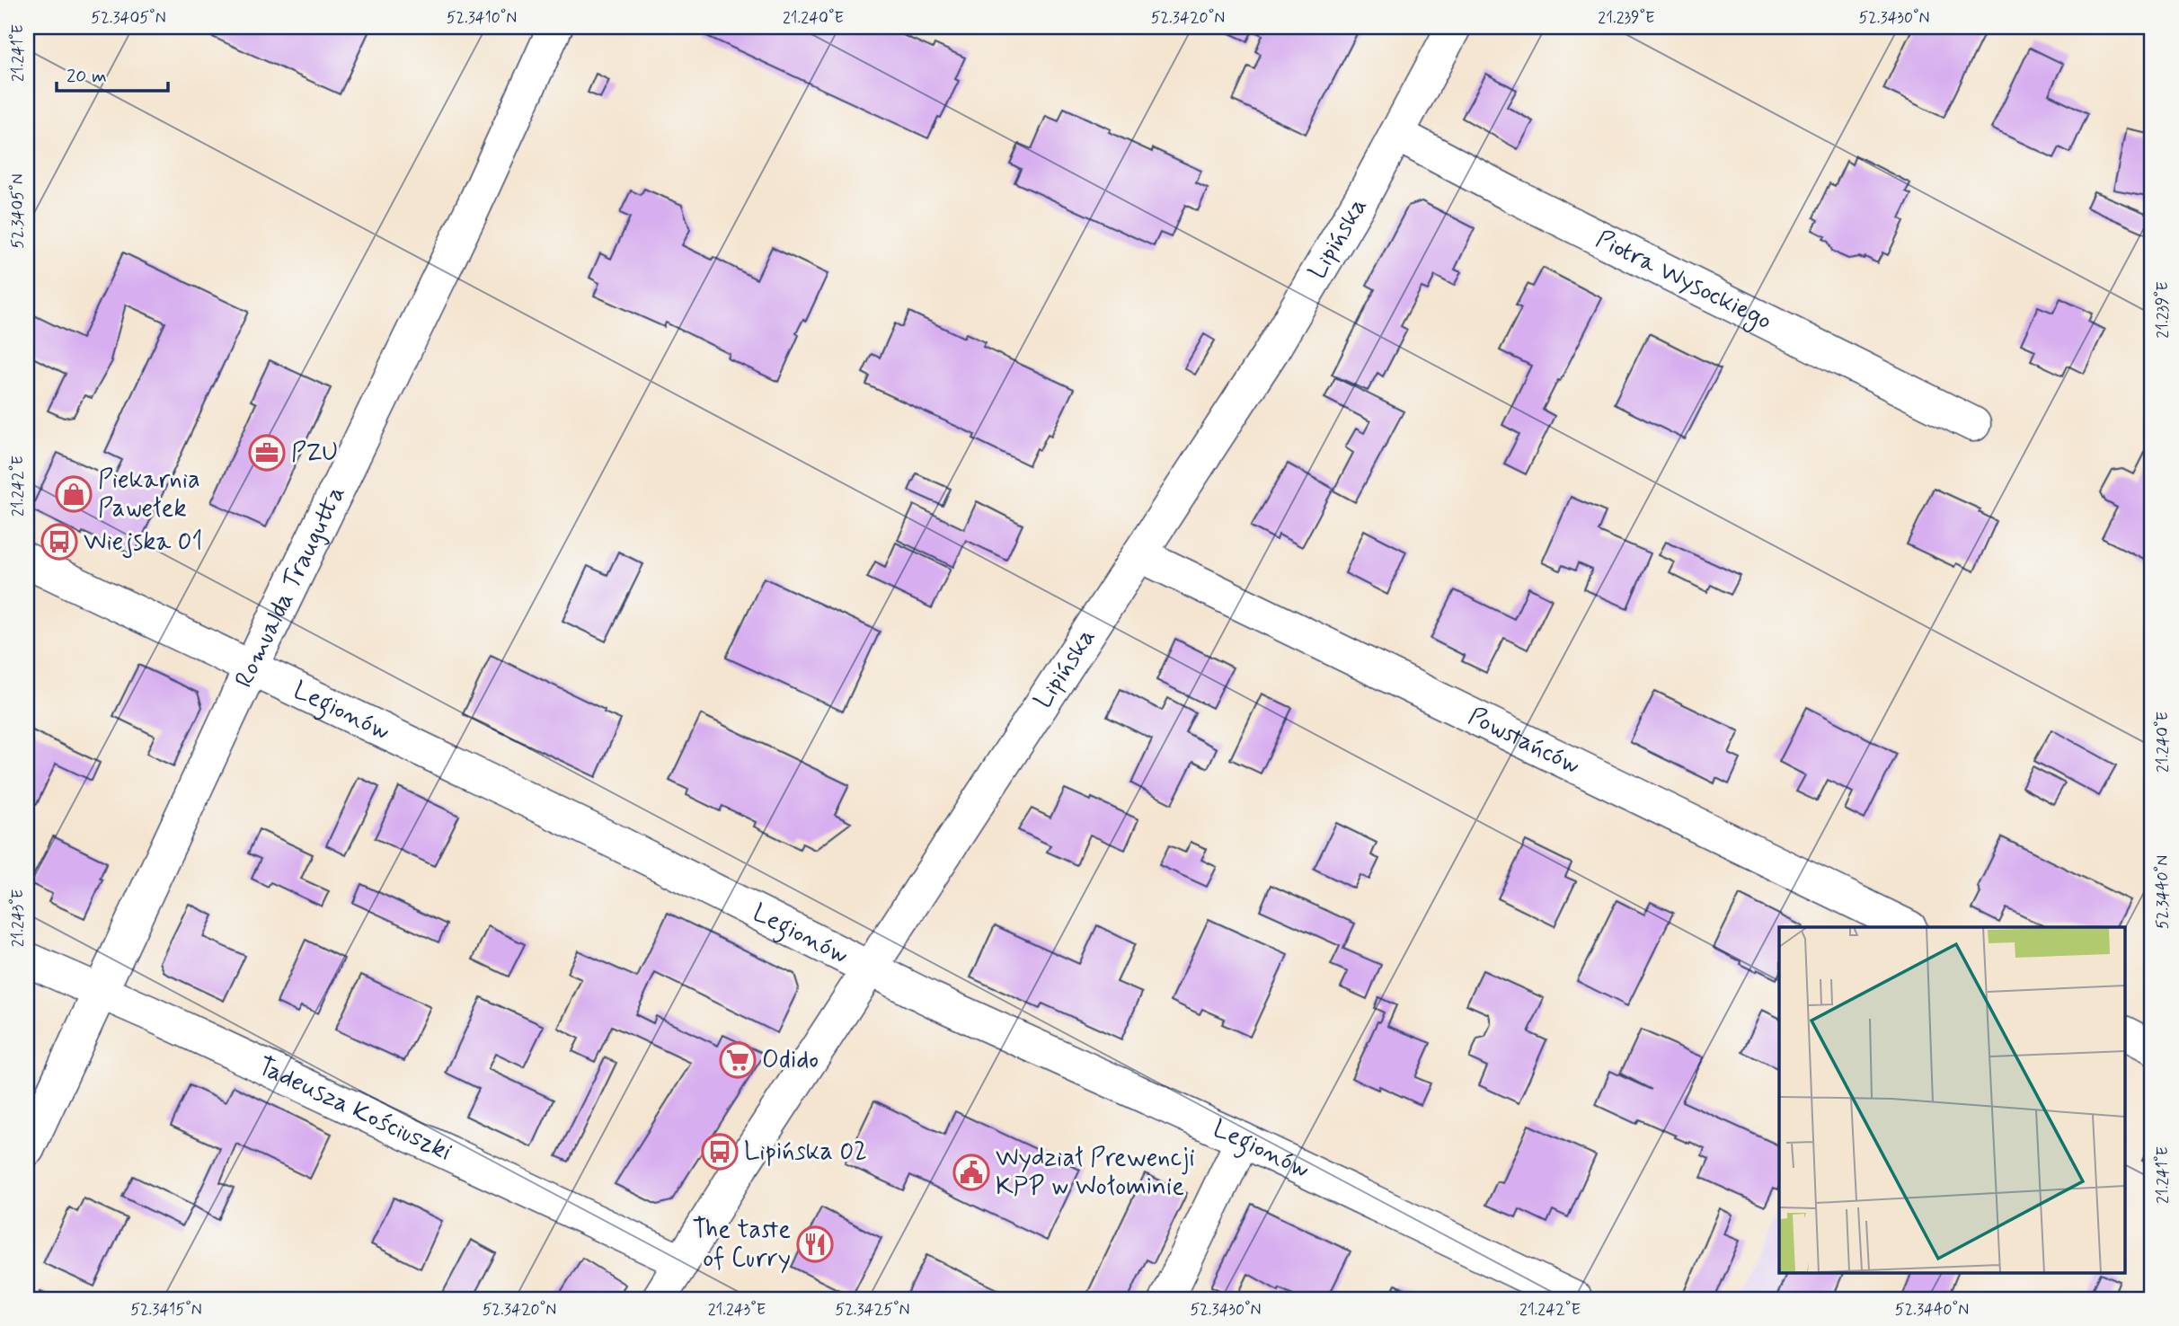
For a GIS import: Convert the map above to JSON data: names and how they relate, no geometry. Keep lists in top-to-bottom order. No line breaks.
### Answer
{"streets":{"street":["Lipińska","Piotra Wysockiego","Romualda Traugutta","Legionów","Powstańców","Tadeusza Kościuszki"]},"crossings":[["Lipińska","Piotra Wysockiego"],["Lipińska","Legionów"],["Lipińska","Powstańców"],["Lipińska","Tadeusza Kościuszki"],["Romualda Traugutta","Legionów"],["Romualda Traugutta","Tadeusza Kościuszki"]],"places":{"office":["PZU"],"shop":["Piekarnia Pawełek"],"bus stop":["Wiejska 01","Lipińska 02"],"supermarket":["Odido"],"public building":["Wydział Prewencji KPP w Wołominie"],"restaurant":["The taste of Curry"]},"scale_bar":"20 m","coordinates":["52.3405°N","52.3410°N","21.240°E","52.3420°N","21.239°E","52.3430°N","21.241°E","21.242°E","52.3440°N","21.243°E","52.3415°N","52.3425°N"]}
